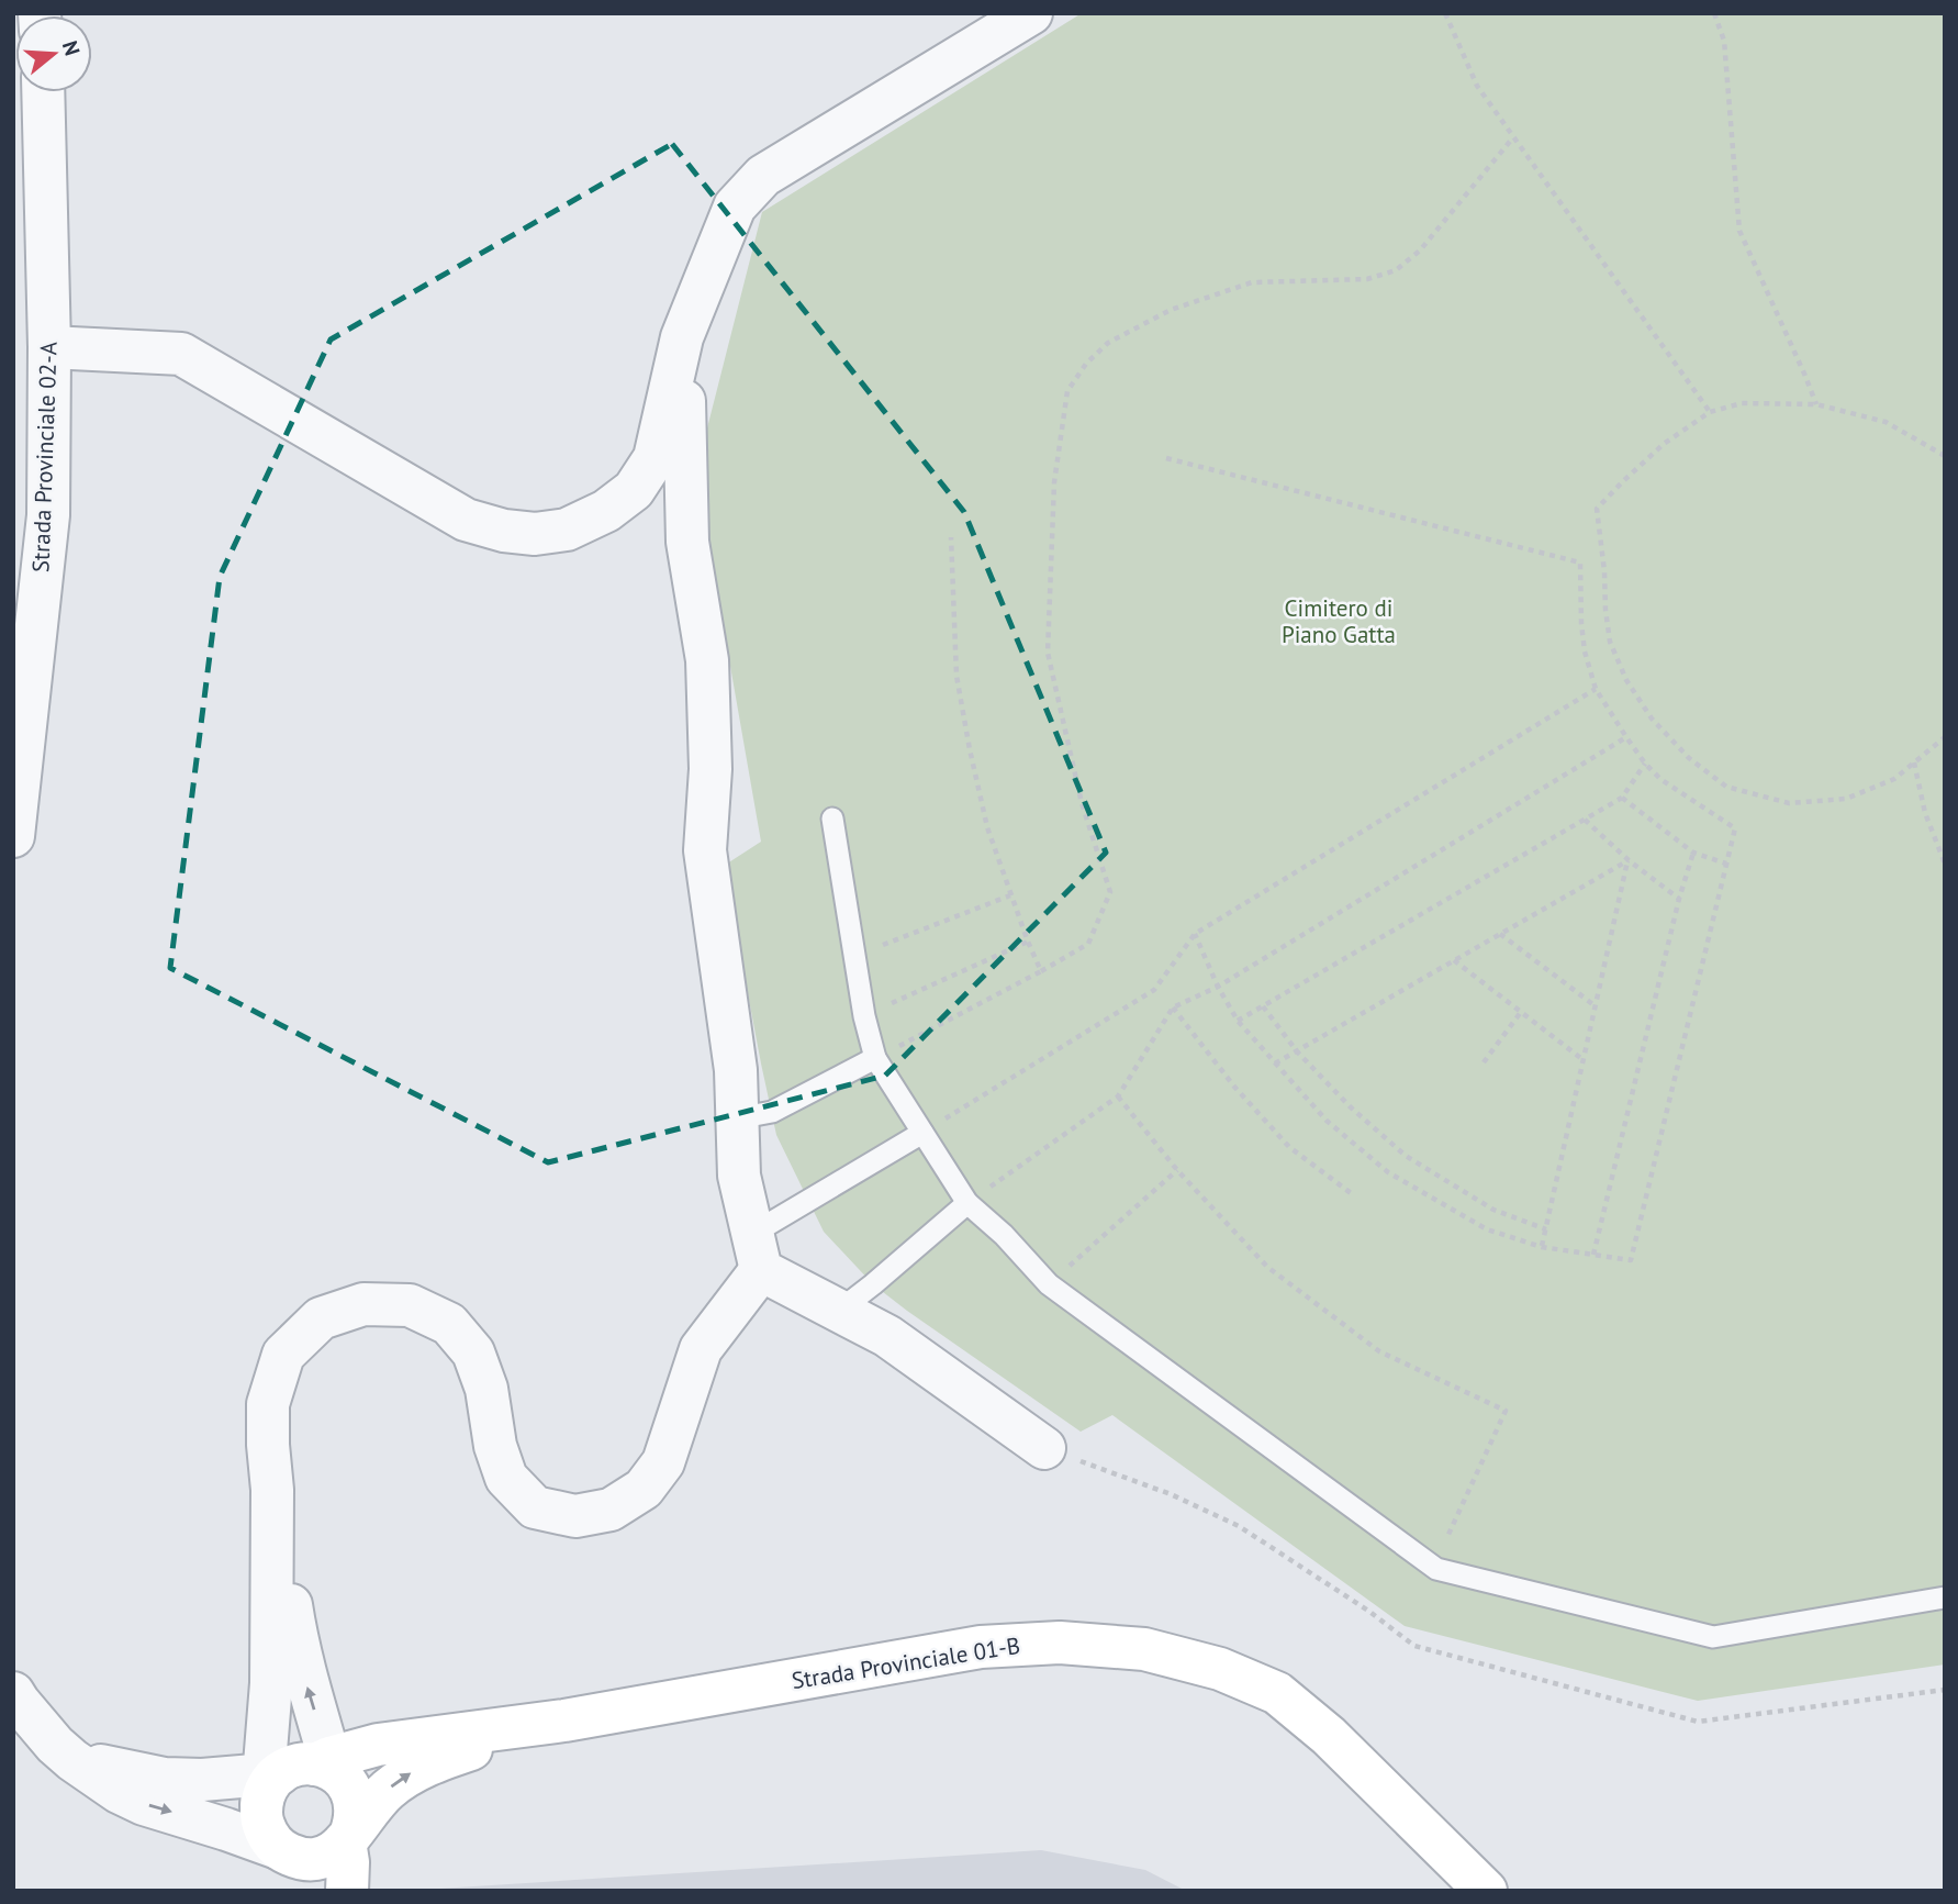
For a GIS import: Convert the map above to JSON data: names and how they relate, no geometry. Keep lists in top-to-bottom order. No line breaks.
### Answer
{"streets":{"main road":["Strada Provinciale 01-B"],"street":["Strada Provinciale 02-A"]},"parks":["Cimitero di Piano Gatta"],"north":"right"}
